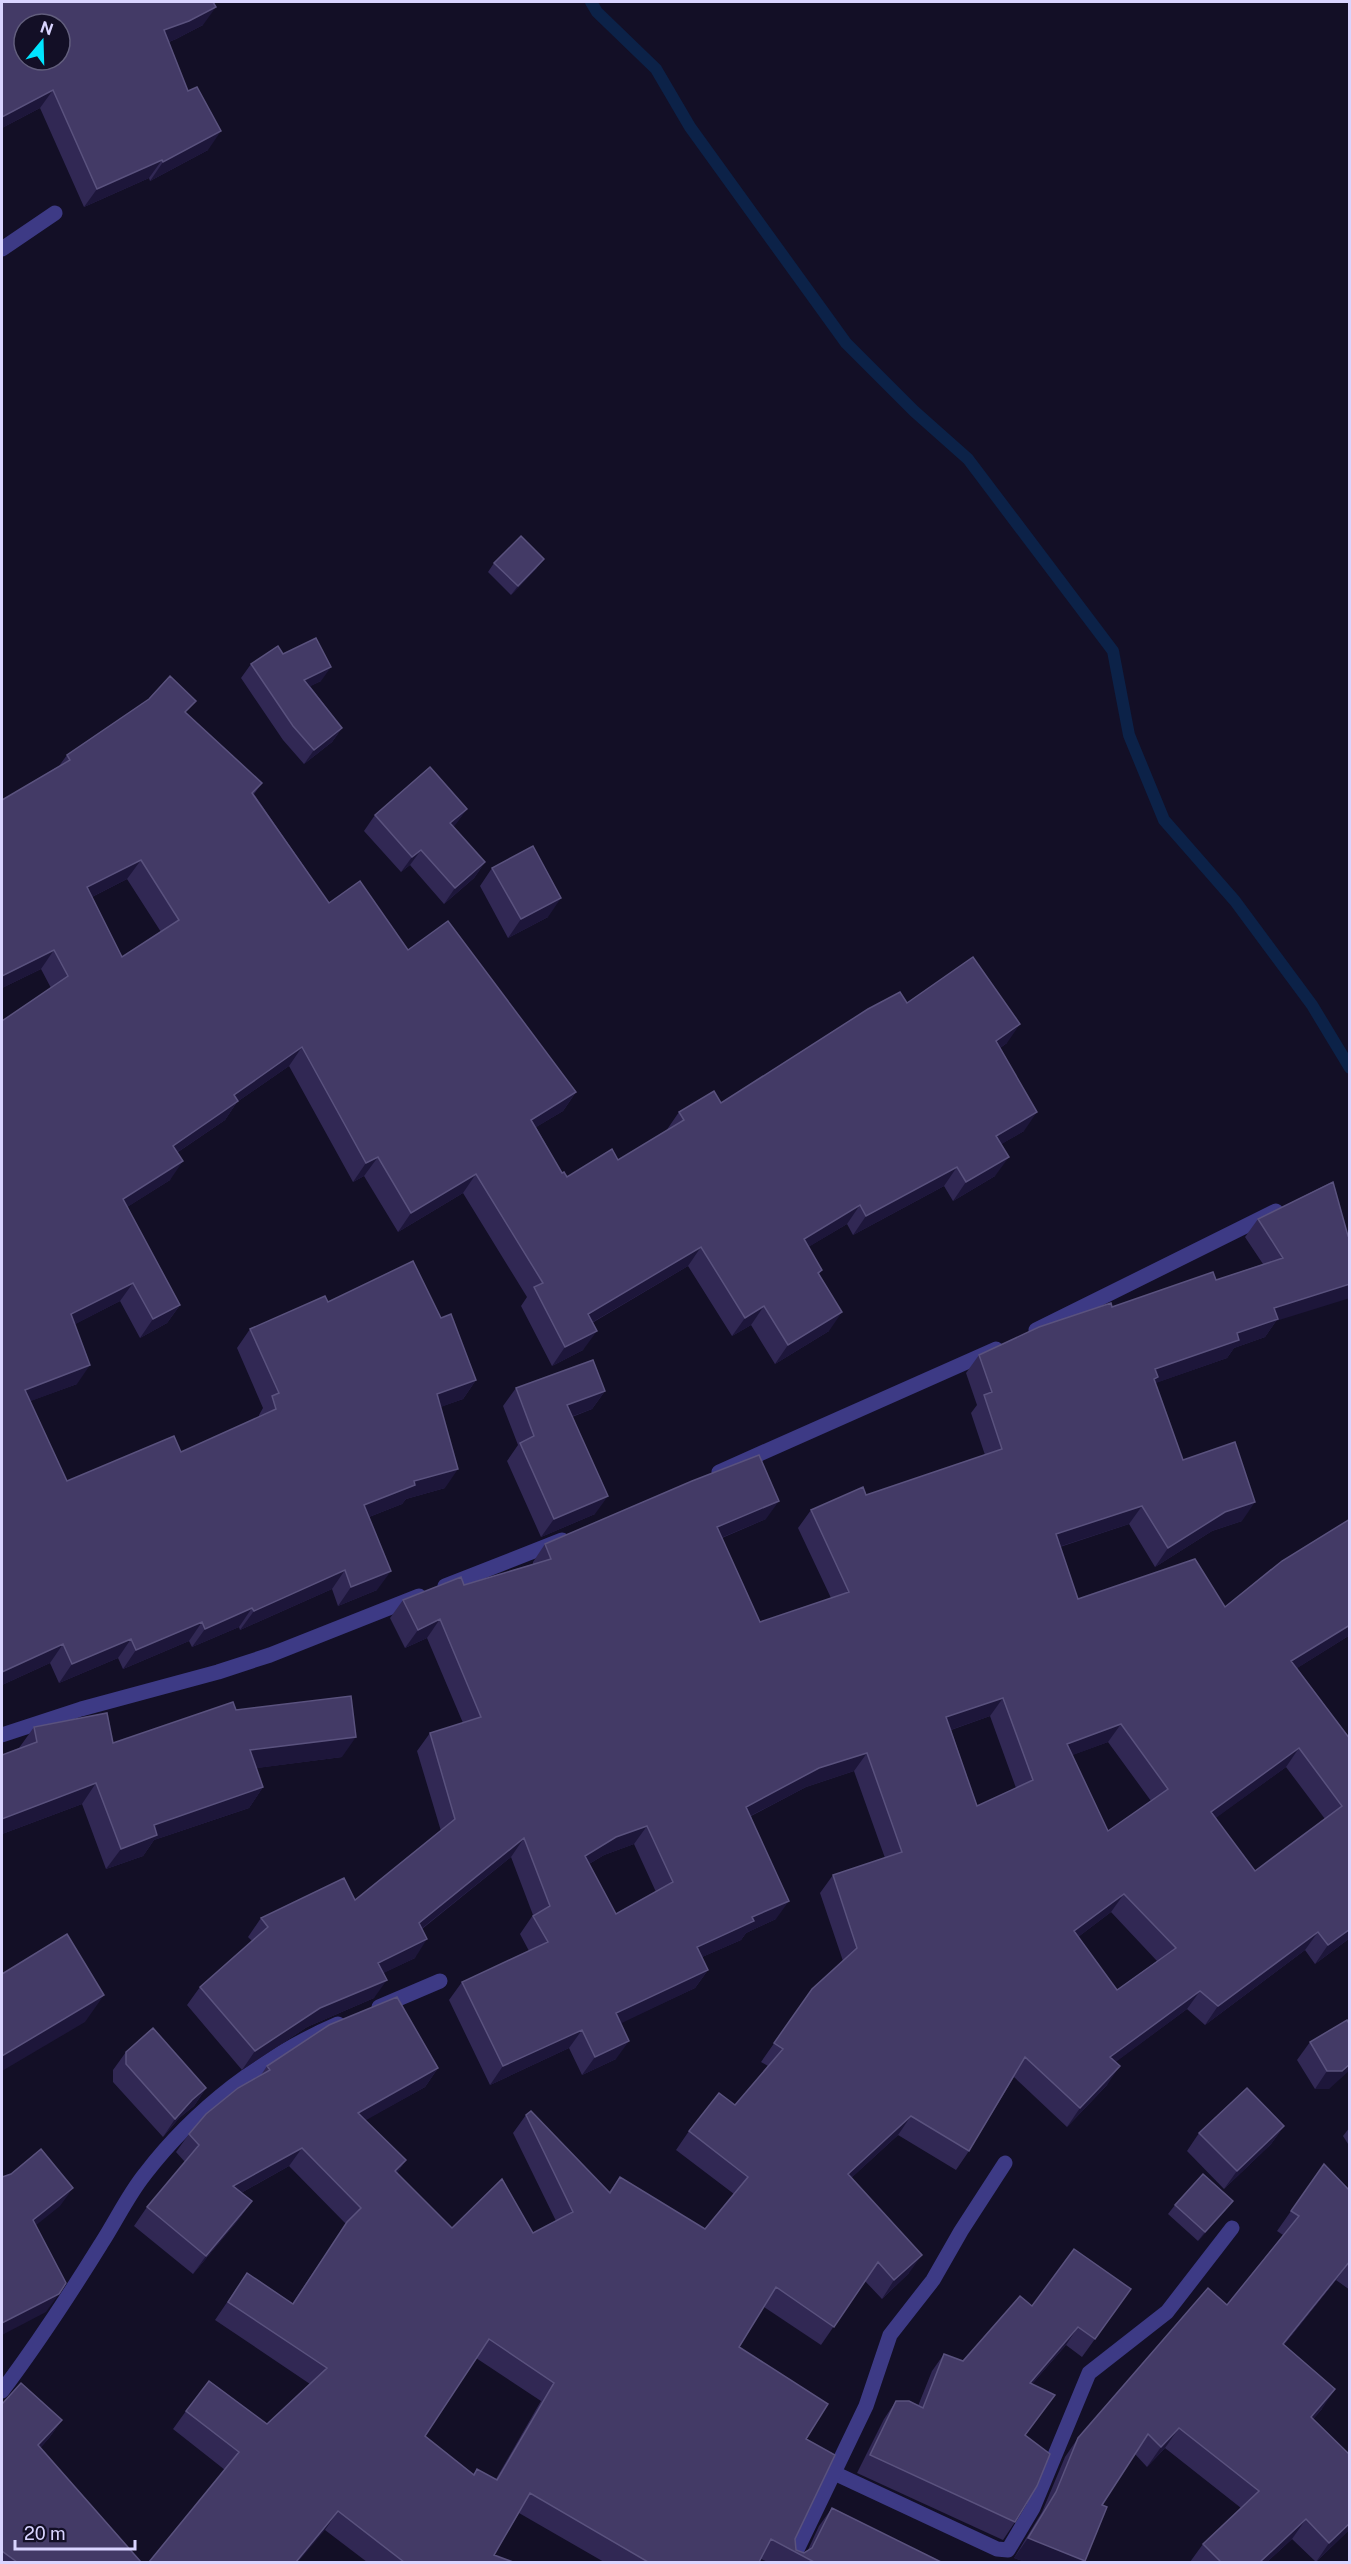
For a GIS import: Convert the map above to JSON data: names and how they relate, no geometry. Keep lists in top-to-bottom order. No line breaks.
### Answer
{"scale_bar":"20 m","north":"top"}
